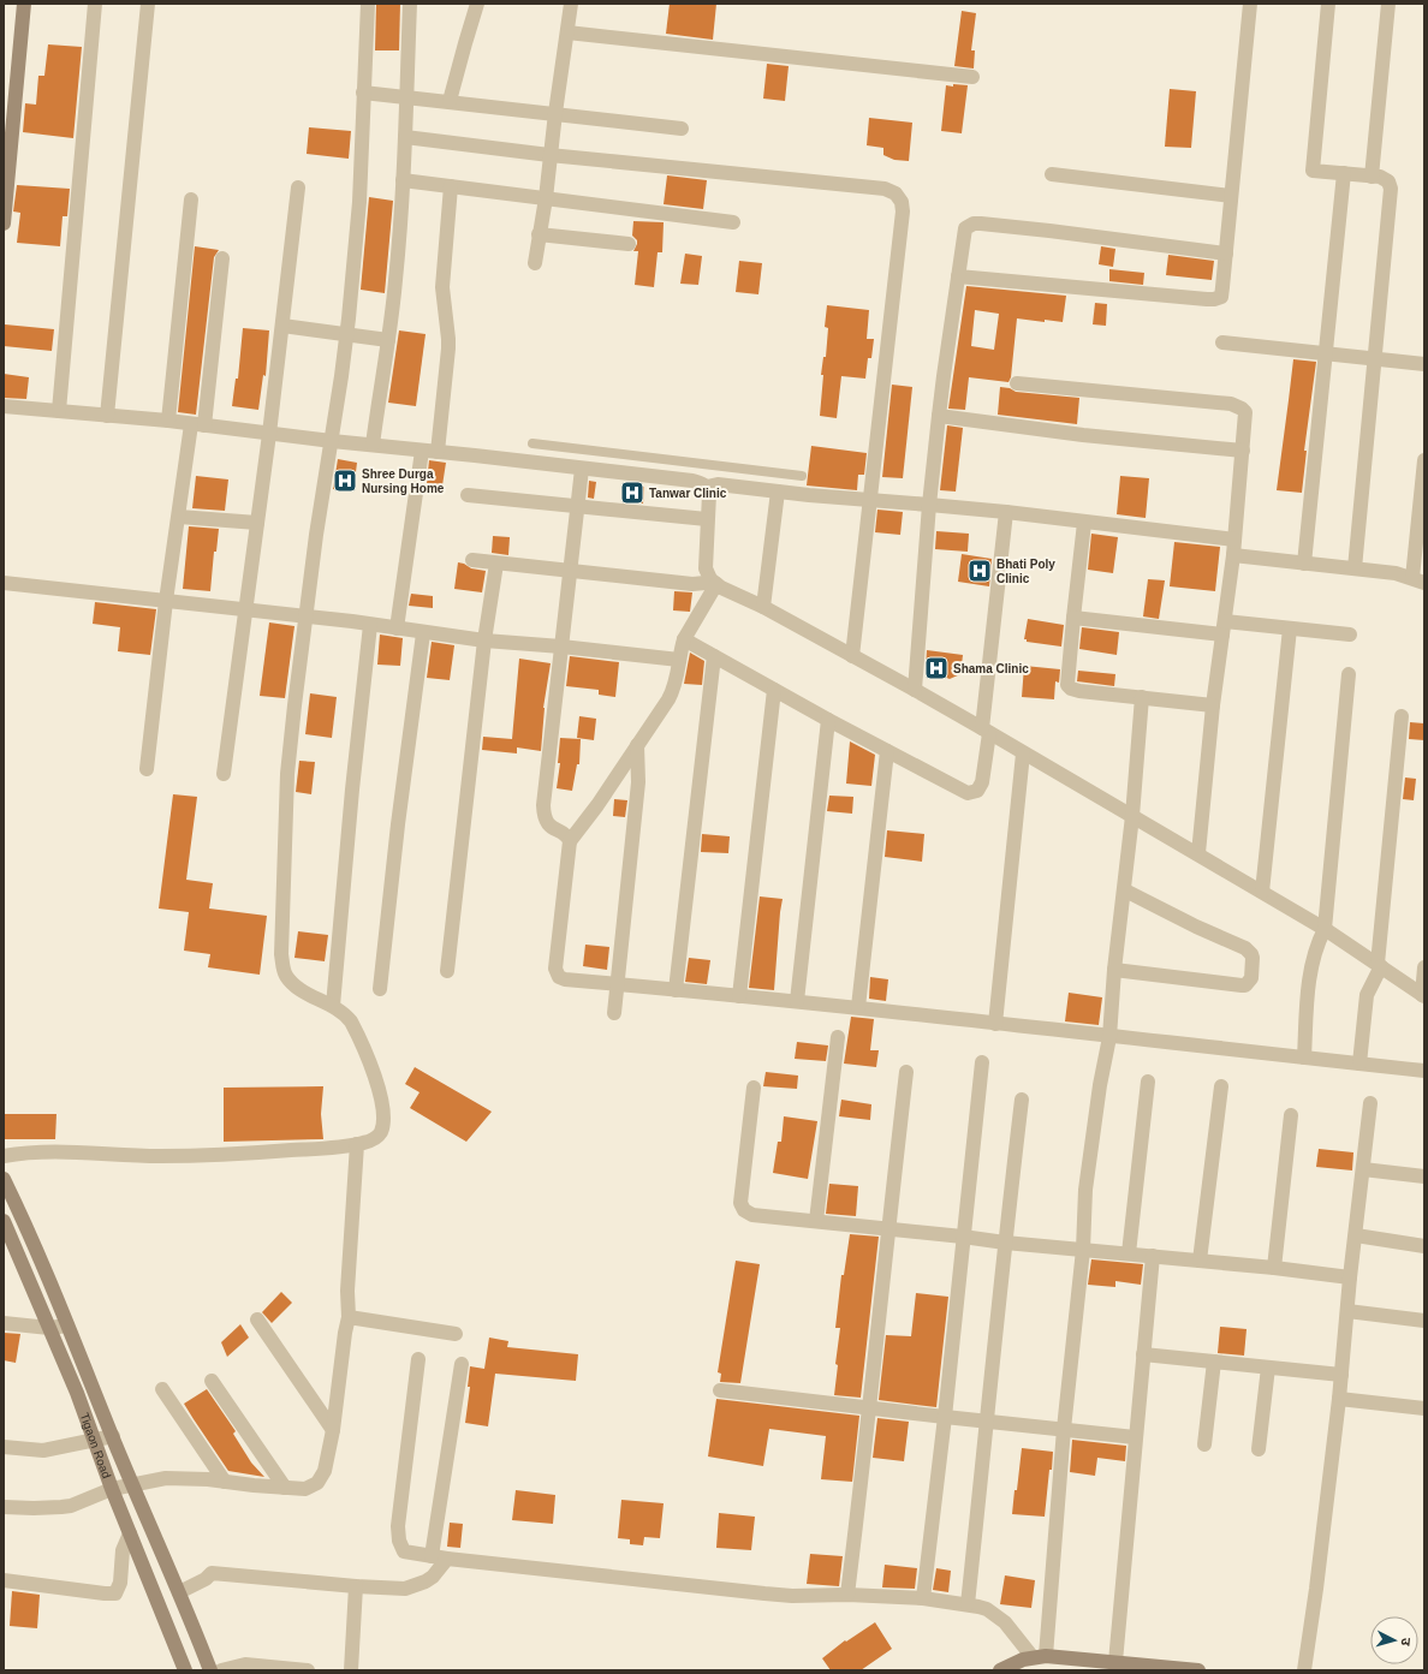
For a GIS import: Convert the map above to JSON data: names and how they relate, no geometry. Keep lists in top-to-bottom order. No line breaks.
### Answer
{"streets":{"street":["Tigaon Road"]},"places":{"hospital":["Shree Durga Nursing Home","Tanwar Clinic","Bhati Poly Clinic","Shama Clinic"]},"north":"right"}
